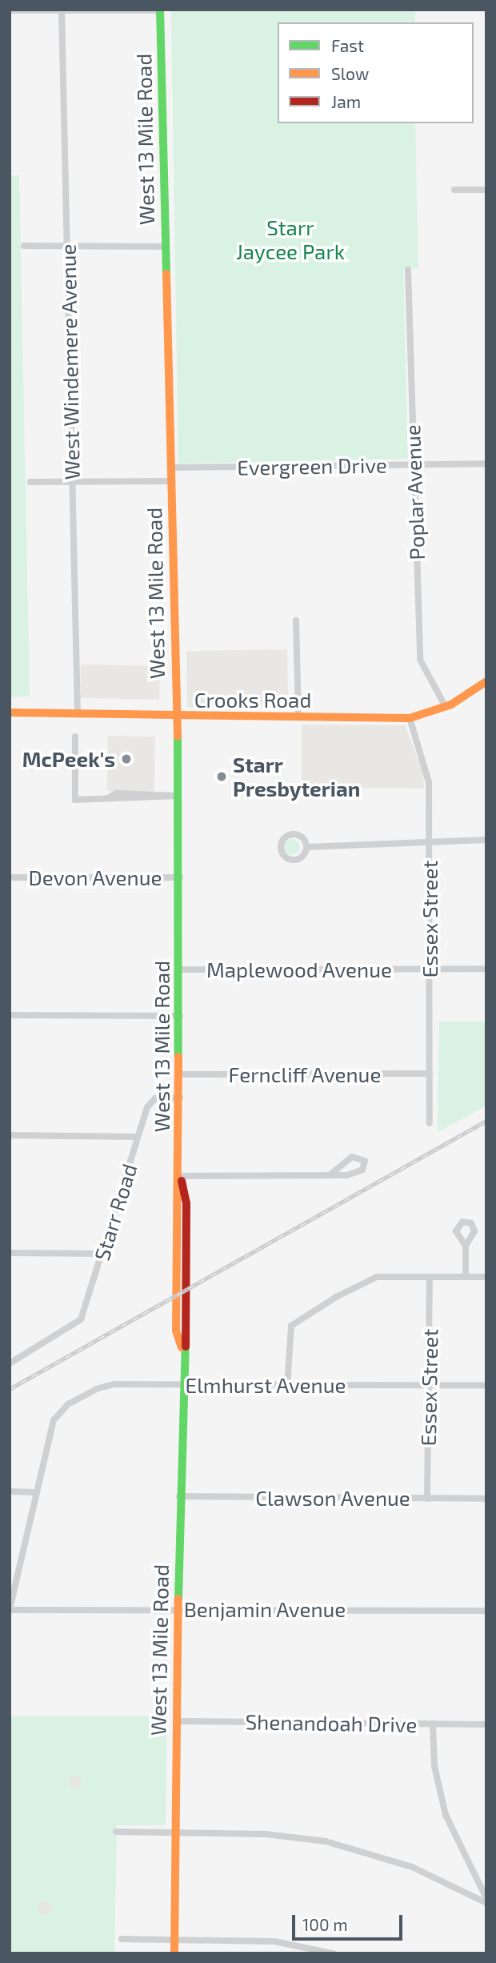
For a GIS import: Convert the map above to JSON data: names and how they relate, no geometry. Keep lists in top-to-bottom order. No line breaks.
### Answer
{"streets":{"main road":["West 13 Mile Road","Crooks Road"],"street":["West Windemere Avenue","Evergreen Drive","Poplar Avenue","Devon Avenue","Essex Street","Maplewood Avenue","Ferncliff Avenue","Starr Road","Elmhurst Avenue","Clawson Avenue","Benjamin Avenue","Shenandoah Drive"]},"crossings":[["West 13 Mile Road","Evergreen Drive"],["West 13 Mile Road","Crooks Road"],["West 13 Mile Road","Devon Avenue"],["West 13 Mile Road","Maplewood Avenue"],["West 13 Mile Road","Ferncliff Avenue"],["West 13 Mile Road","Starr Road"],["West 13 Mile Road","Elmhurst Avenue"],["West 13 Mile Road","Clawson Avenue"],["West 13 Mile Road","Benjamin Avenue"],["West 13 Mile Road","Shenandoah Drive"],["West Windemere Avenue","Crooks Road"],["Evergreen Drive","Poplar Avenue"],["Poplar Avenue","Crooks Road"],["Crooks Road","Essex Street"],["Essex Street","Maplewood Avenue"],["Essex Street","Ferncliff Avenue"],["Essex Street","Elmhurst Avenue"],["Essex Street","Clawson Avenue"]],"parks":["Starr Jaycee Park"],"places":["McPeek's","Starr Presbyterian"],"legend":["Fast","Slow","Jam"],"scale_bar":"100 m"}
